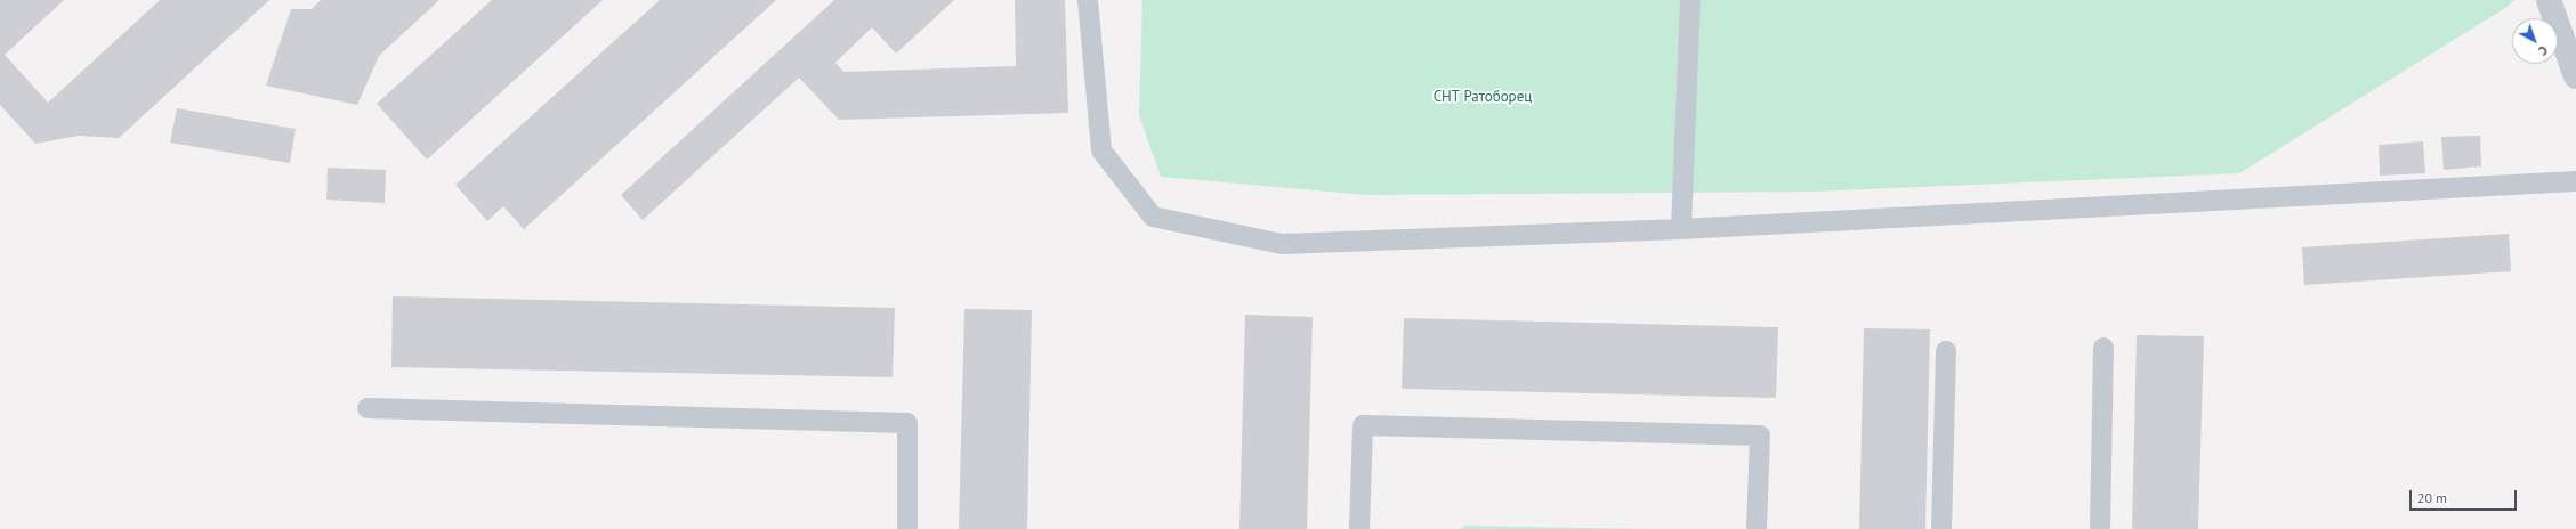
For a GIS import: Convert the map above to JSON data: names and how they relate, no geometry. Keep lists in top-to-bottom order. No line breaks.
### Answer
{"parks":["СНТ Ратоборец"],"scale_bar":"20 m","north":"bottom right"}
